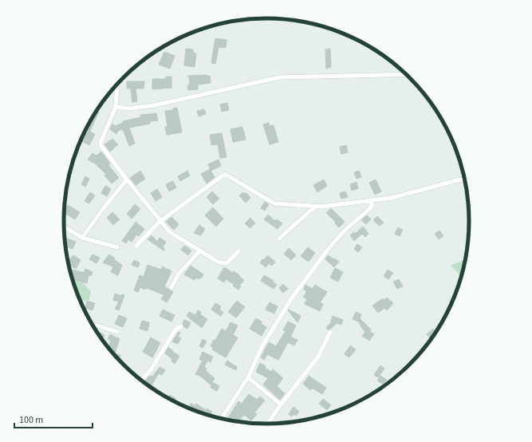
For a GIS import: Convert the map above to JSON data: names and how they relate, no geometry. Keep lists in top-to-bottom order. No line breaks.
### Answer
{"scale_bar":"100 m"}
